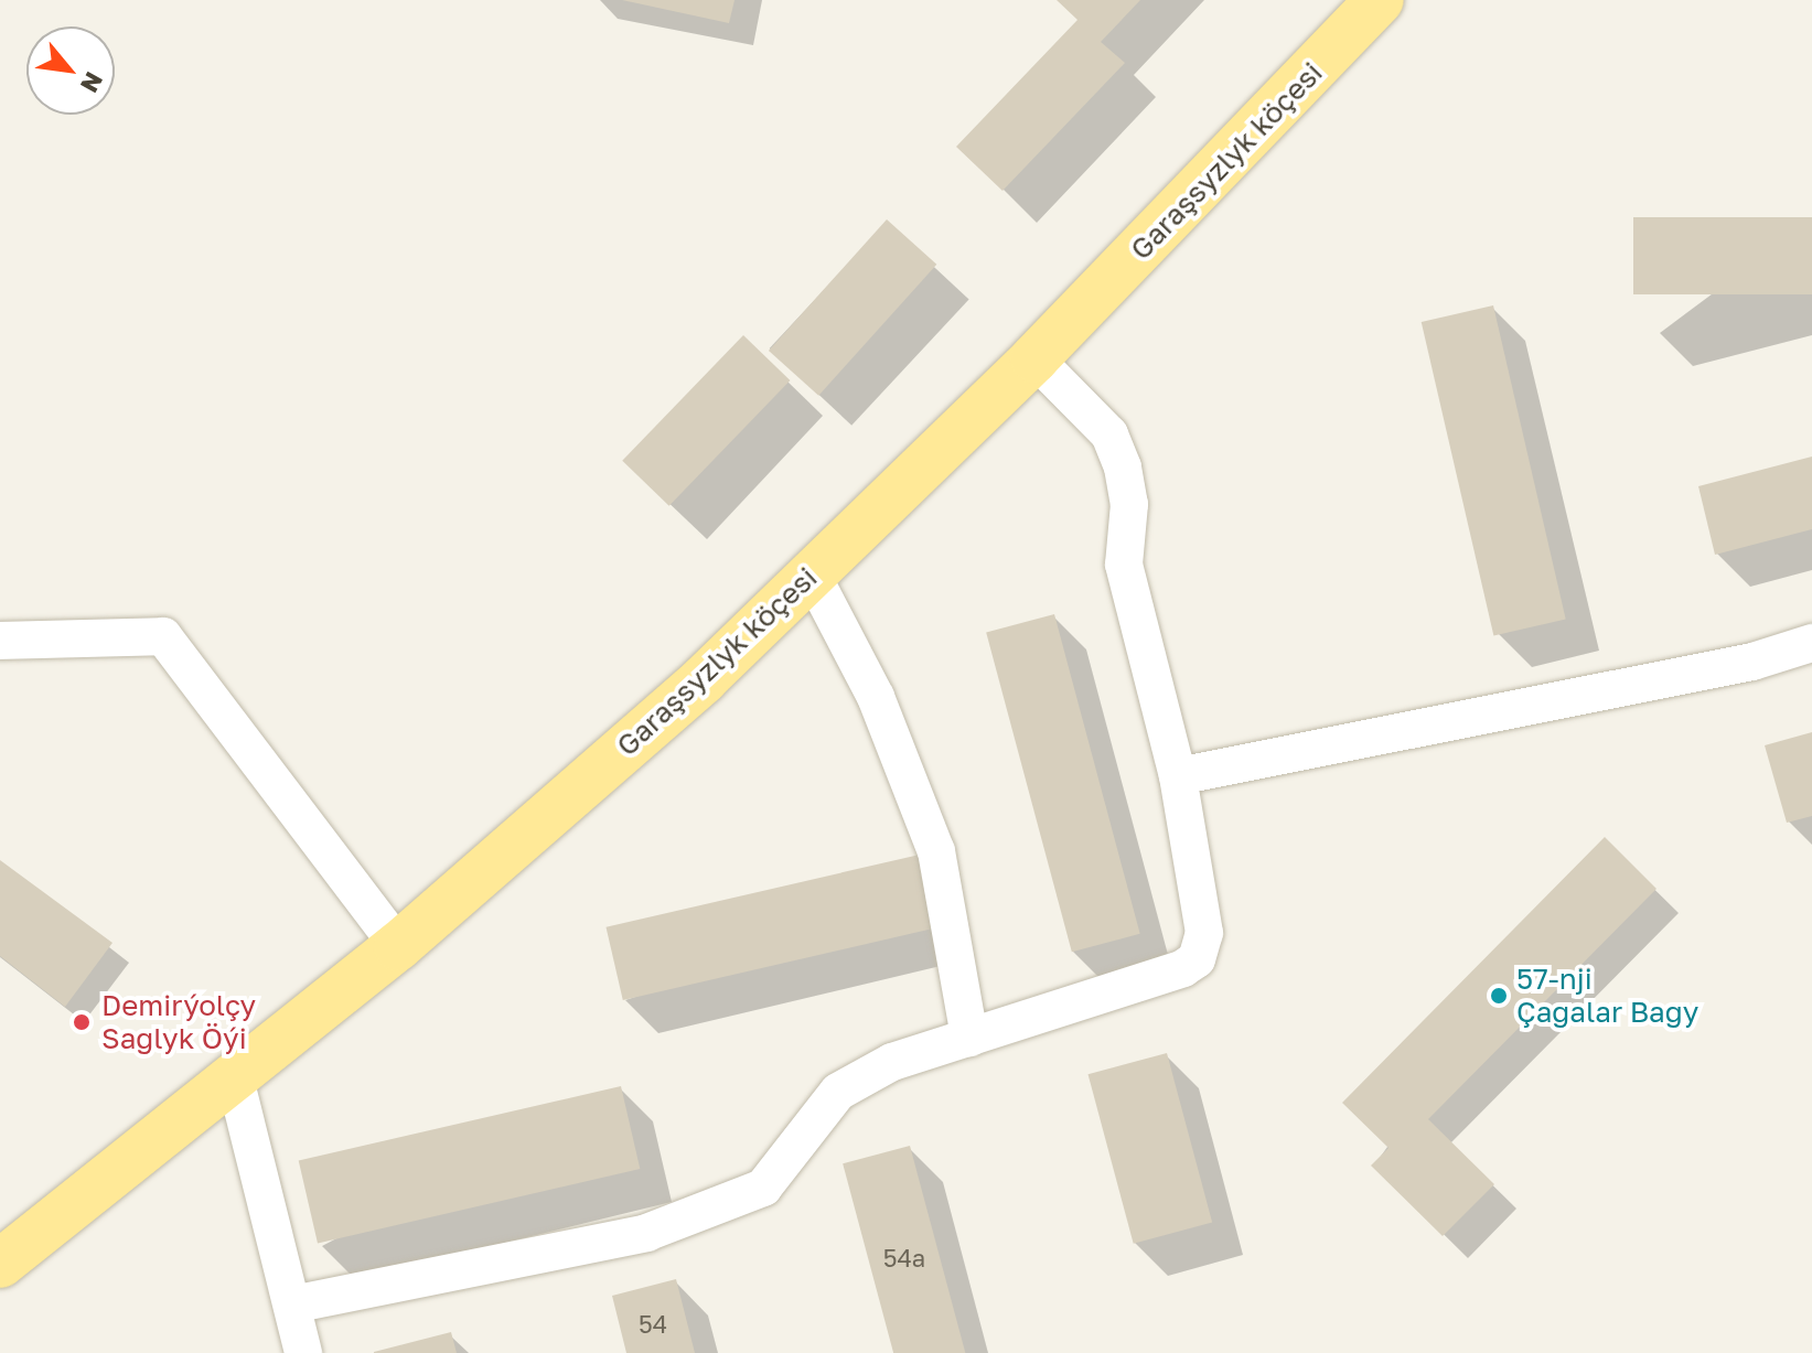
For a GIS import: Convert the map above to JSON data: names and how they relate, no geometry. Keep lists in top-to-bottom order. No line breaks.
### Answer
{"streets":{"main road":["Garaşsyzlyk köçesi"]},"places":["57-nji Çagalar Bagy","Demirýolçy Saglyk Öýi"],"house_numbers":["54а","54"],"north":"bottom right"}
